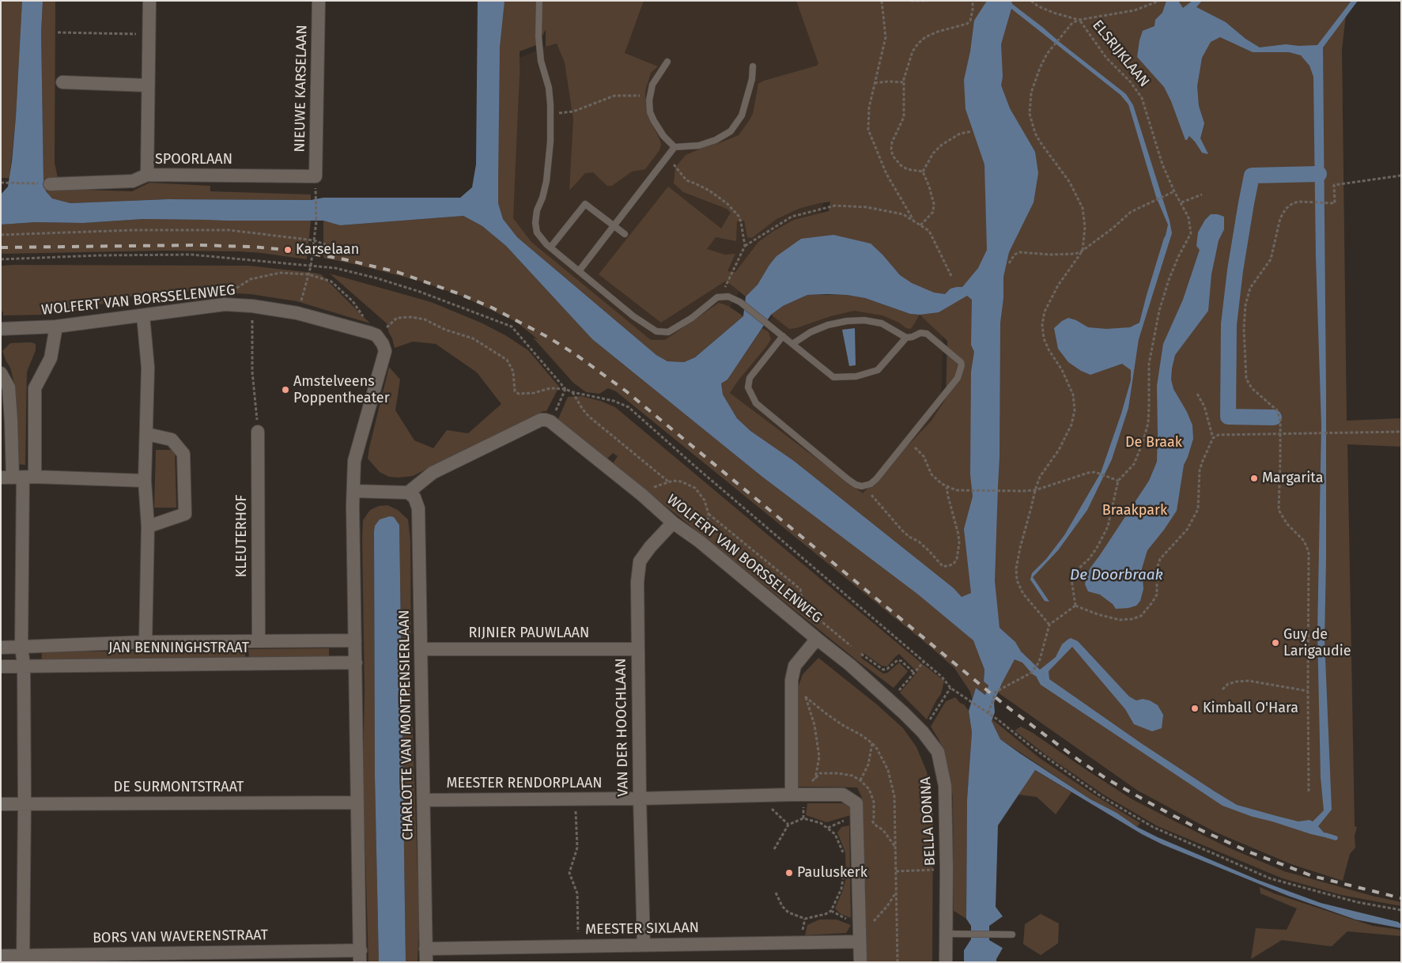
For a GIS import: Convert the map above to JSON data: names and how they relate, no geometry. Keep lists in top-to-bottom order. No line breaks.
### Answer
{"streets":{"street":["NIEUWE KARSELAAN","SPOORLAAN","WOLFERT VAN BORSSELENWEG","KLEUTERHOF","RIJNIER PAUWLAAN","JAN BENNINGHSTRAAT","CHARLOTTE VAN MONTPENSIERLAAN","VAN DER HOOCHLAAN","MEESTER RENDORPLAAN","DE SURMONTSTRAAT","BELLA DONNA","MEESTER SIXLAAN","BORS VAN WAVERENSTRAAT"],"path":["ELSRIJKLAAN"]},"crossings":[["NIEUWE KARSELAAN","SPOORLAAN"],["WOLFERT VAN BORSSELENWEG","VAN DER HOOCHLAAN"],["WOLFERT VAN BORSSELENWEG","MEESTER RENDORPLAAN"],["WOLFERT VAN BORSSELENWEG","BELLA DONNA"],["KLEUTERHOF","JAN BENNINGHSTRAAT"],["RIJNIER PAUWLAAN","CHARLOTTE VAN MONTPENSIERLAAN"],["RIJNIER PAUWLAAN","VAN DER HOOCHLAAN"],["CHARLOTTE VAN MONTPENSIERLAAN","MEESTER RENDORPLAAN"],["CHARLOTTE VAN MONTPENSIERLAAN","MEESTER SIXLAAN"],["VAN DER HOOCHLAAN","MEESTER RENDORPLAAN"],["VAN DER HOOCHLAAN","MEESTER SIXLAAN"]],"water":["De Doorbraak"],"parks":["De Braak","Braakpark"],"places":["Karselaan","Amstelveens Poppentheater","Margarita","Guy de Larigaudie","Kimball O'Hara","Pauluskerk"]}
